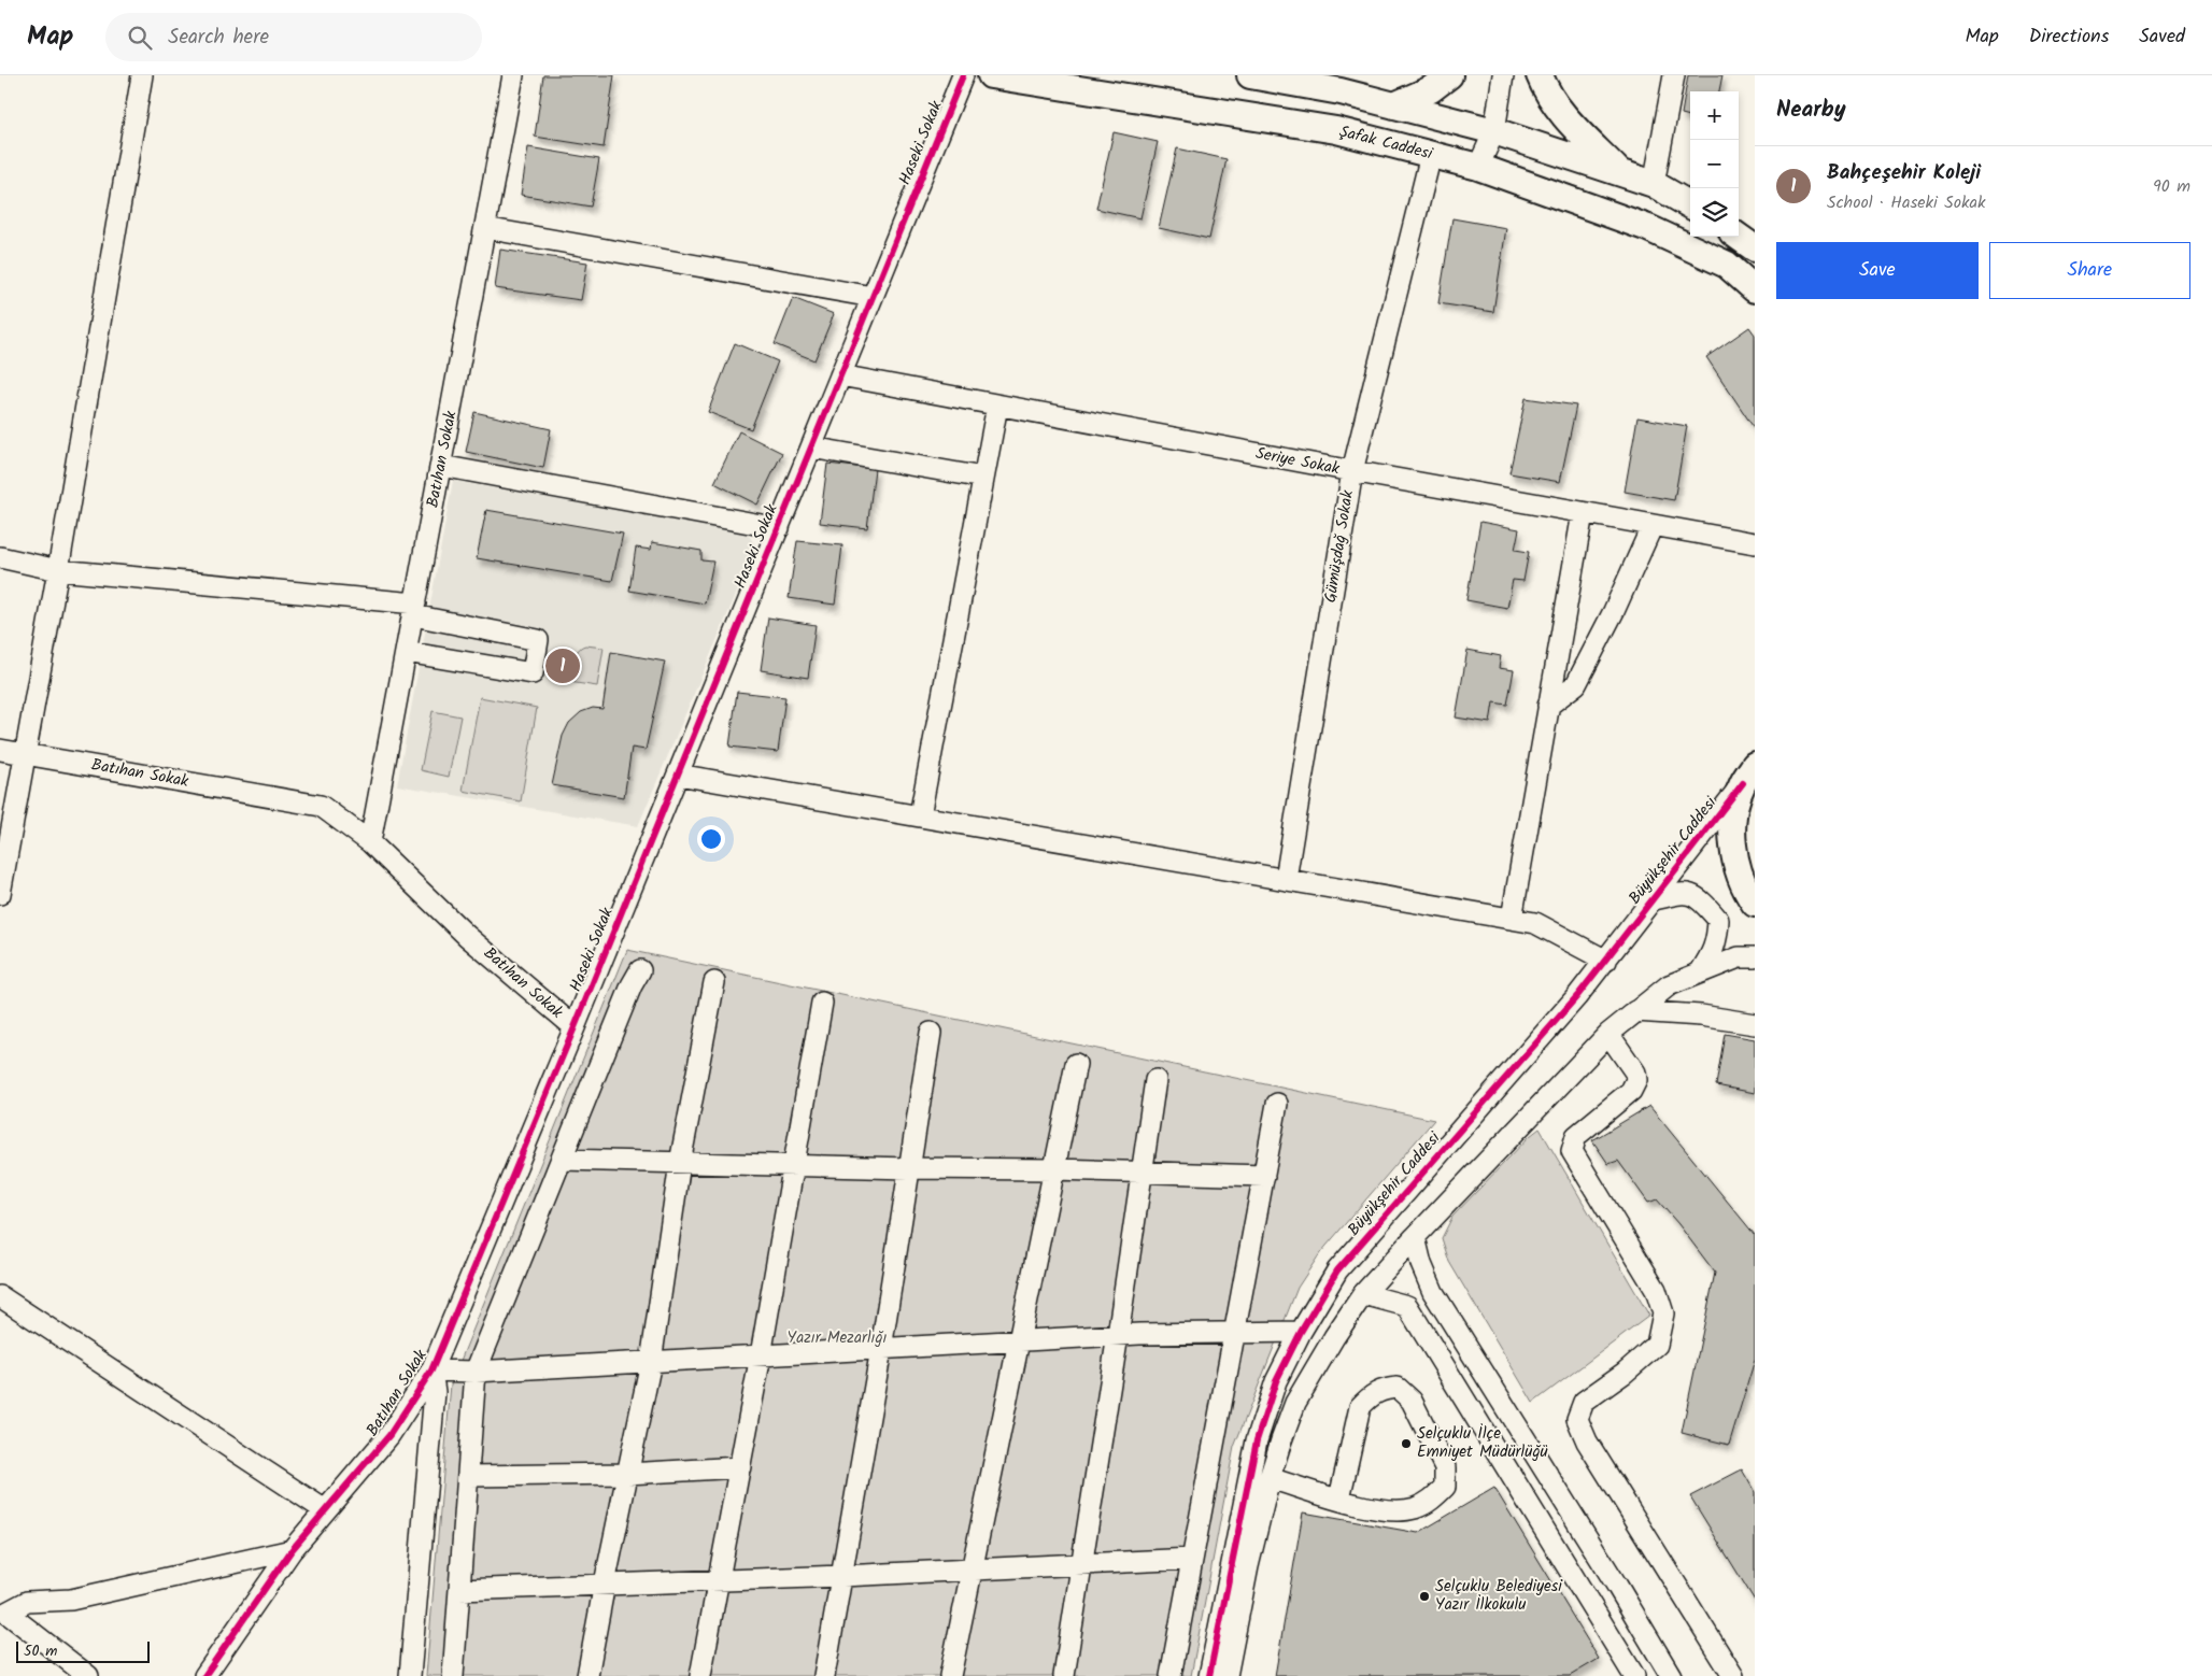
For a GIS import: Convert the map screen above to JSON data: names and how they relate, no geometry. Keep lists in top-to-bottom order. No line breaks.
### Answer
{"streets":{"main road":["Şafak Caddesi"],"street":["Haseki Sokak","Batıhan Sokak","Seriye Sokak","Gümüşdağ Sokak","Büyükşehir Caddesi"]},"crossings":[["Haseki Sokak","Batıhan Sokak"],["Haseki Sokak","Seriye Sokak"],["Şafak Caddesi","Gümüşdağ Sokak"],["Seriye Sokak","Gümüşdağ Sokak"]],"parks":["Yazır Mezarlığı"],"places":["Selçuklu İlçe Emniyet Müdürlüğü","Selçuklu Belediyesi Yazır İlkokulu"],"scale_bar":"50 m","page":{"header":"Map","search":"Search here","nav":["Map","Directions","Saved"],"heading":"Nearby","map_buttons":["+","−"],"list":[{"mark":"1","name":"Bahçeşehir Koleji","note":"School · Haseki Sokak","value":"90 m"}],"buttons":["Save","Share"],"pins":"1","scale":"50 m"}}
